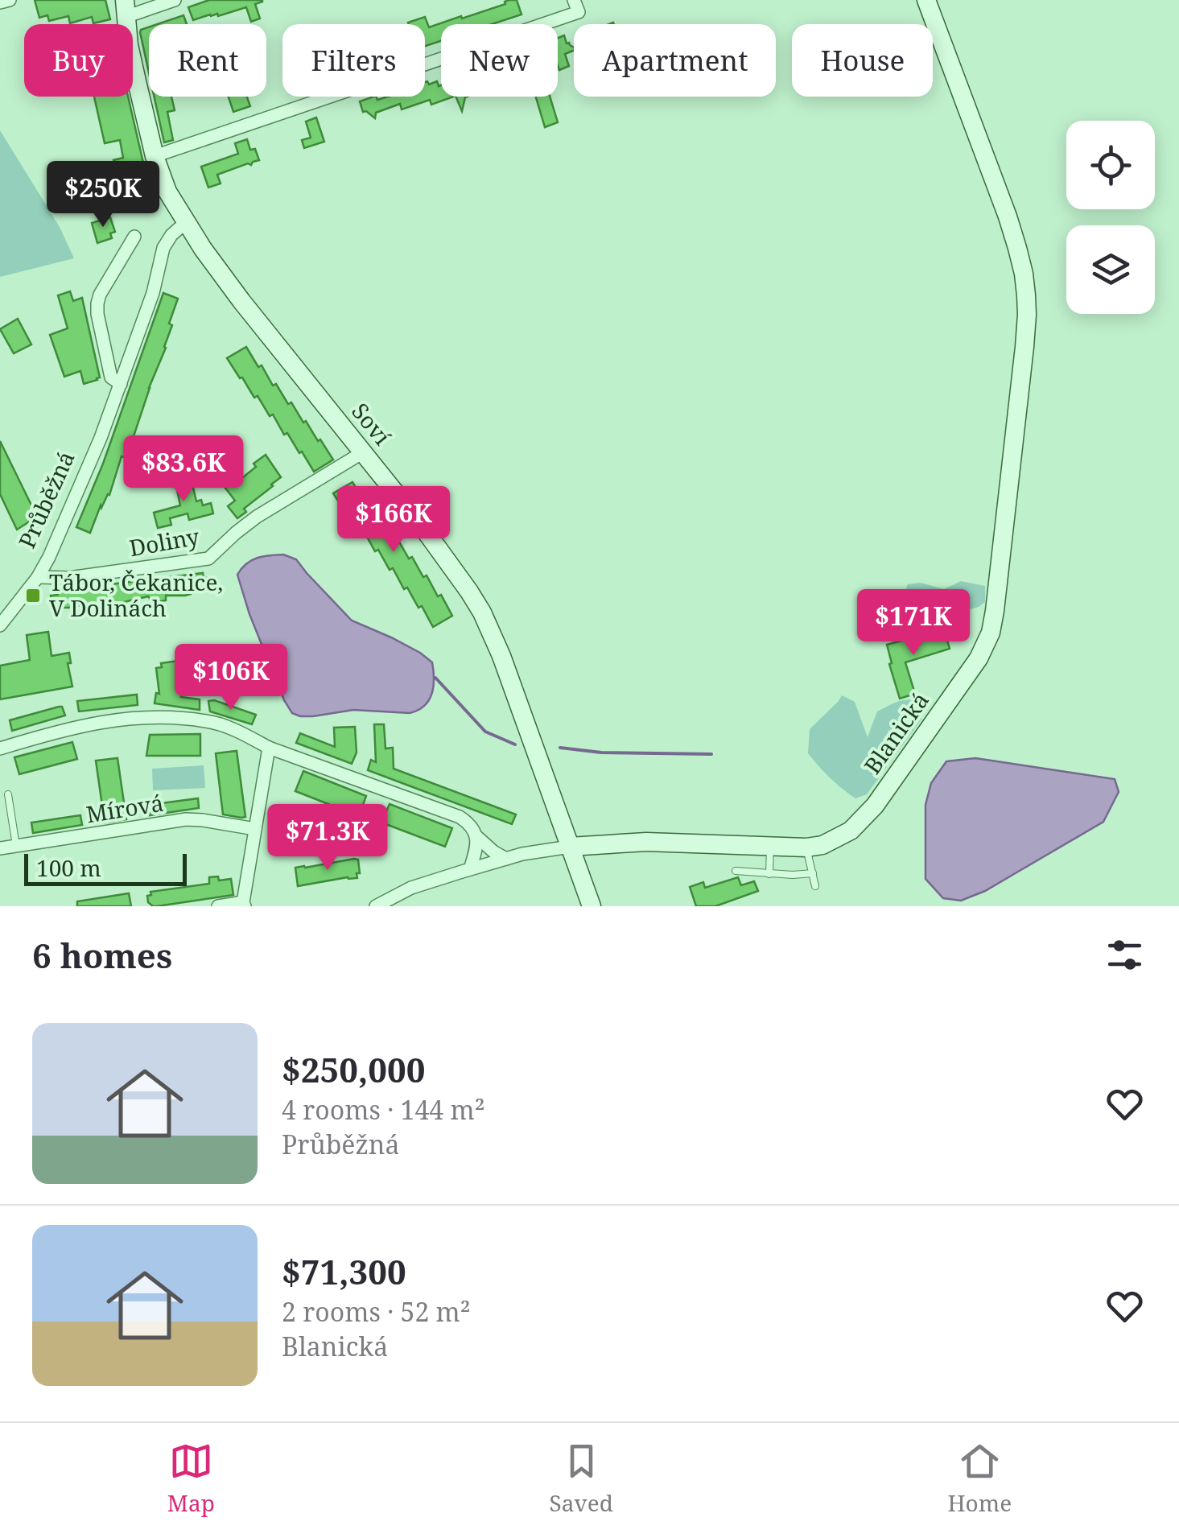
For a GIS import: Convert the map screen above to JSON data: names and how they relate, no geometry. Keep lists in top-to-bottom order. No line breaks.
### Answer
{"streets":{"street":["Soví","Průběžná","Doliny","Blanická","Mírová"]},"crossings":[["Soví","Průběžná"],["Soví","Doliny"],["Soví","Blanická"],["Průběžná","Doliny"]],"places":{"transit":["Tábor, Čekanice, V Dolinách"]},"scale_bar":"100 m","page":{"chip":["Buy","Rent","Filters","New","Apartment","House"],"price":["$250K","$83.6K","$166K","$171K","$106K","$71.3K"],"scale":"100 m","heading":"6 homes","list":[{"name":"$250,000","note":"4 rooms · 144 m² · Průběžná"},{"name":"$71,300","note":"2 rooms · 52 m² · Blanická"}],"tabs":["Map","Saved","Home"]}}
